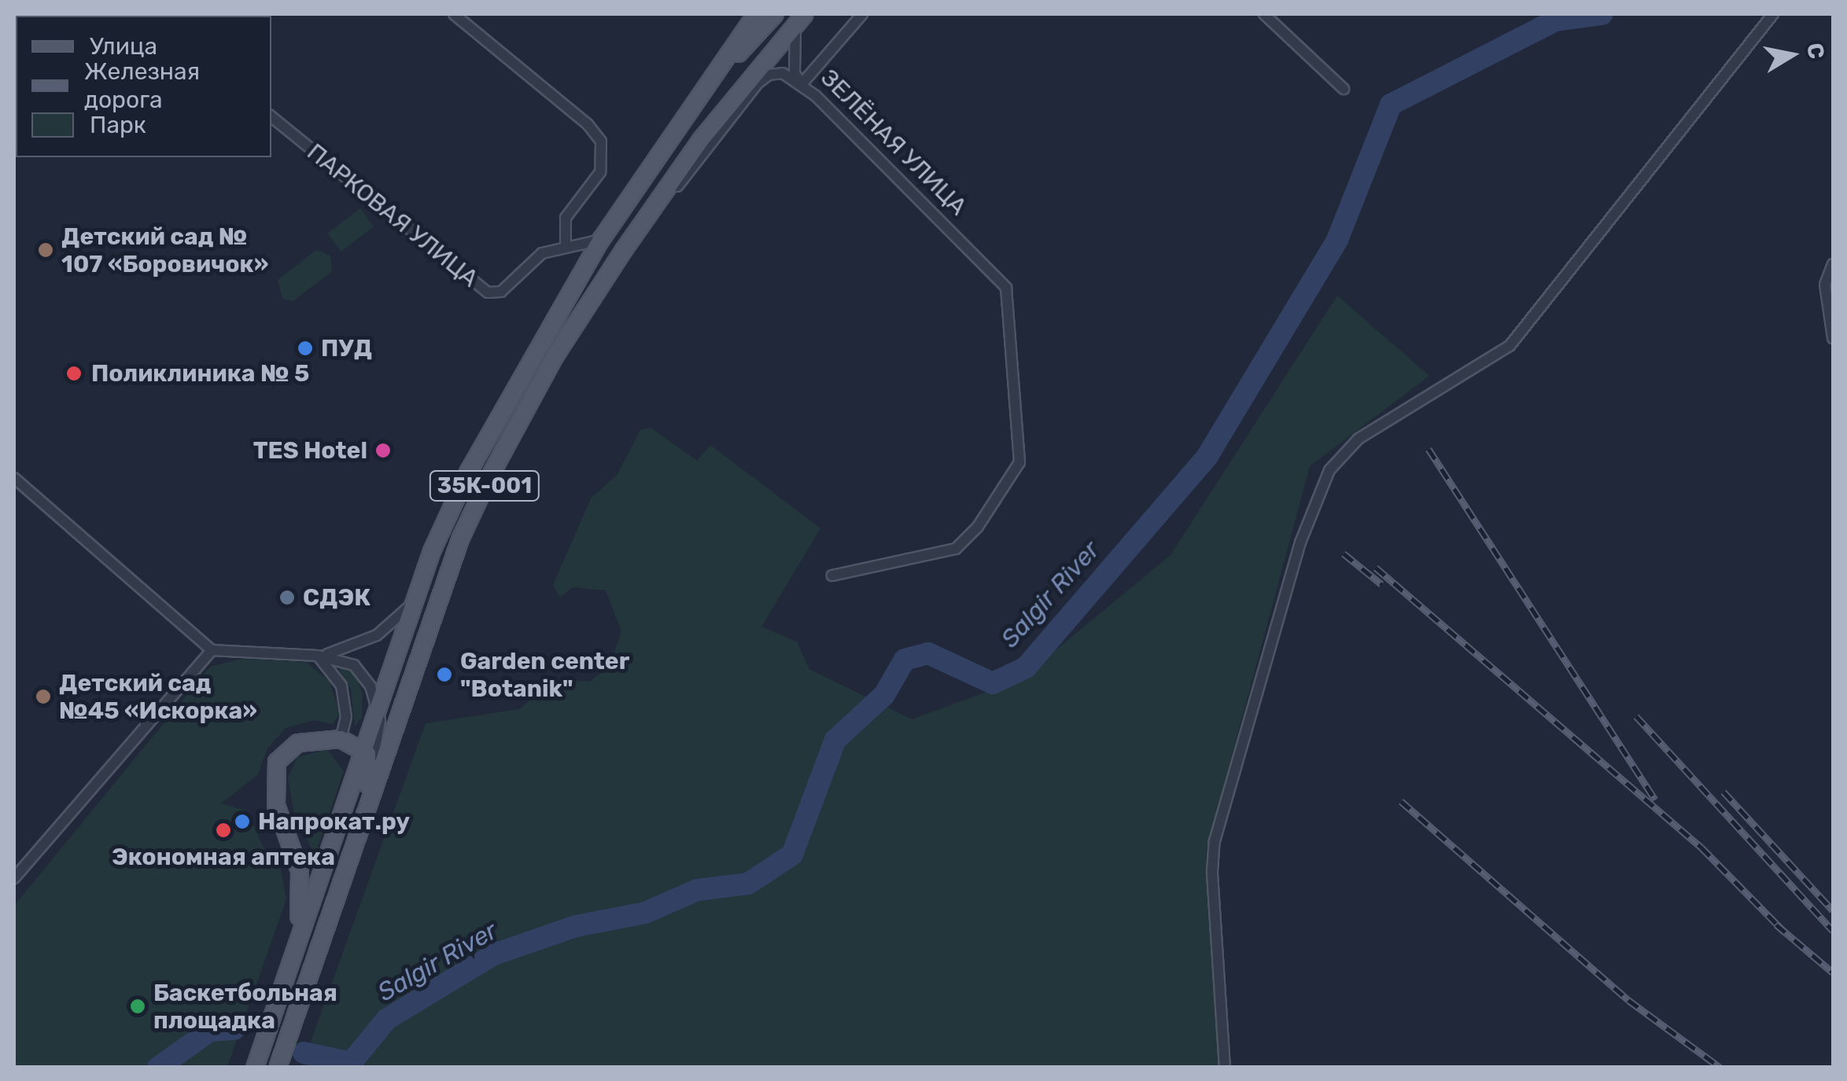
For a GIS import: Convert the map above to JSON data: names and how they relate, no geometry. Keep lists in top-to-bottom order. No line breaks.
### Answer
{"streets":{"main road":["35К-001"],"street":["ЗЕЛЁНАЯ УЛИЦА","ПАРКОВАЯ УЛИЦА"]},"crossings":[["ЗЕЛЁНАЯ УЛИЦА","35К-001"],["ПАРКОВАЯ УЛИЦА","35К-001"]],"water":["Salgir River"],"places":["Детский сад № 107 «Боровичок»","ПУД","Поликлиника № 5","TES Hotel","СДЭК","Garden center \"Botanik\"","Детский сад №45 «Искорка»","Напрокат.ру","Экономная аптека","Баскетбольная площадка"],"legend":["Улица","Железная дорога","Парк"],"north":"right"}
